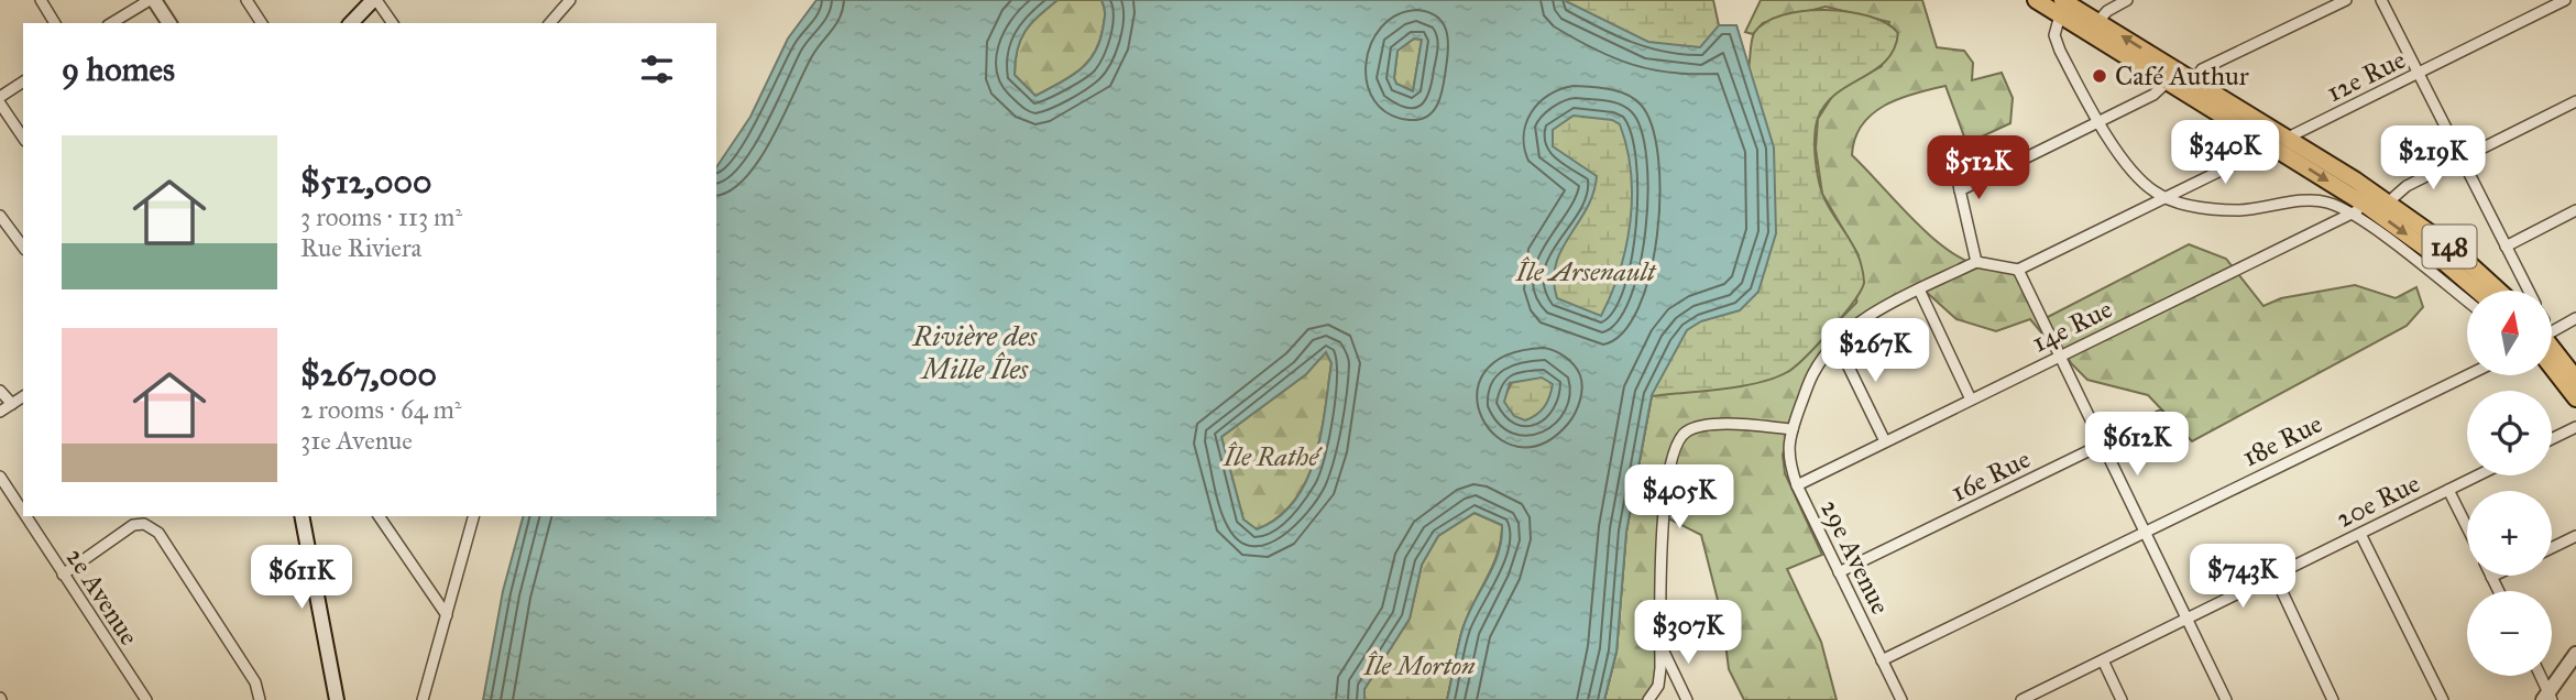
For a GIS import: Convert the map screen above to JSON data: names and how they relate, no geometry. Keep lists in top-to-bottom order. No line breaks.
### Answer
{"streets":{"main road":["148"],"street":["12e Rue","14e Rue","18e Rue","16e Rue","20e Rue","29e Avenue","2e Avenue"]},"crossings":[["12e Rue","148"],["148","14e Rue"],["14e Rue","29e Avenue"],["18e Rue","29e Avenue"],["16e Rue","29e Avenue"]],"water":["Rivière des Mille Îles"],"parks":["Île Arsenault","Île Rathé","Île Morton"],"places":["Café Authur"],"north":"top","page":{"heading":"9 homes","list":[{"name":"$512,000","note":"3 rooms · 113 m² · Rue Riviera"},{"name":"$267,000","note":"2 rooms · 64 m² · 31e Avenue"}],"price":["$340K","$219K","$512K","$267K","$612K","$405K","$743K","$611K","$307K"],"map_buttons":["+","−"]}}
